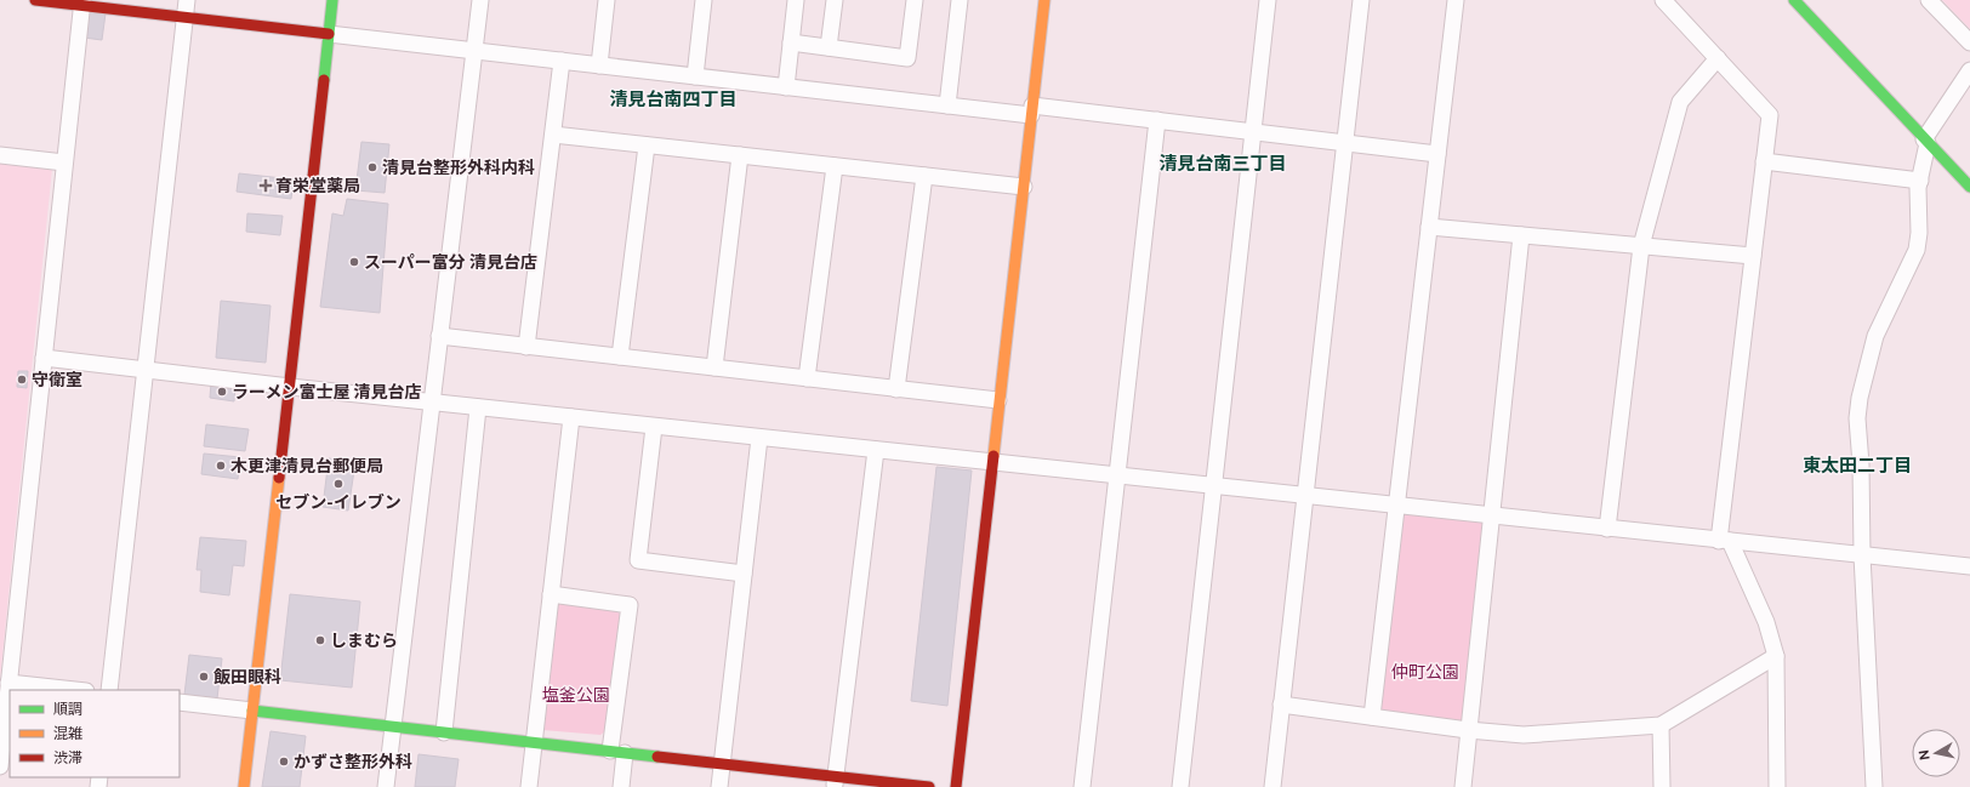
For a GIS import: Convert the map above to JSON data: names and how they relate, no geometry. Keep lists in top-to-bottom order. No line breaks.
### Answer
{"districts":["清見台南四丁目","清見台南三丁目","東太田二丁目"],"parks":["仲町公園","塩釜公園"],"places":{"other":["清見台整形外科内科","スーパー富分 清見台店","守衛室","ラーメン富士屋 清見台店","木更津清見台郵便局","セブン-イレブン","しまむら","飯田眼科","かずさ整形外科"],"health":["育栄堂薬局"]},"legend":["順調","混雑","渋滞"],"north":"left"}
